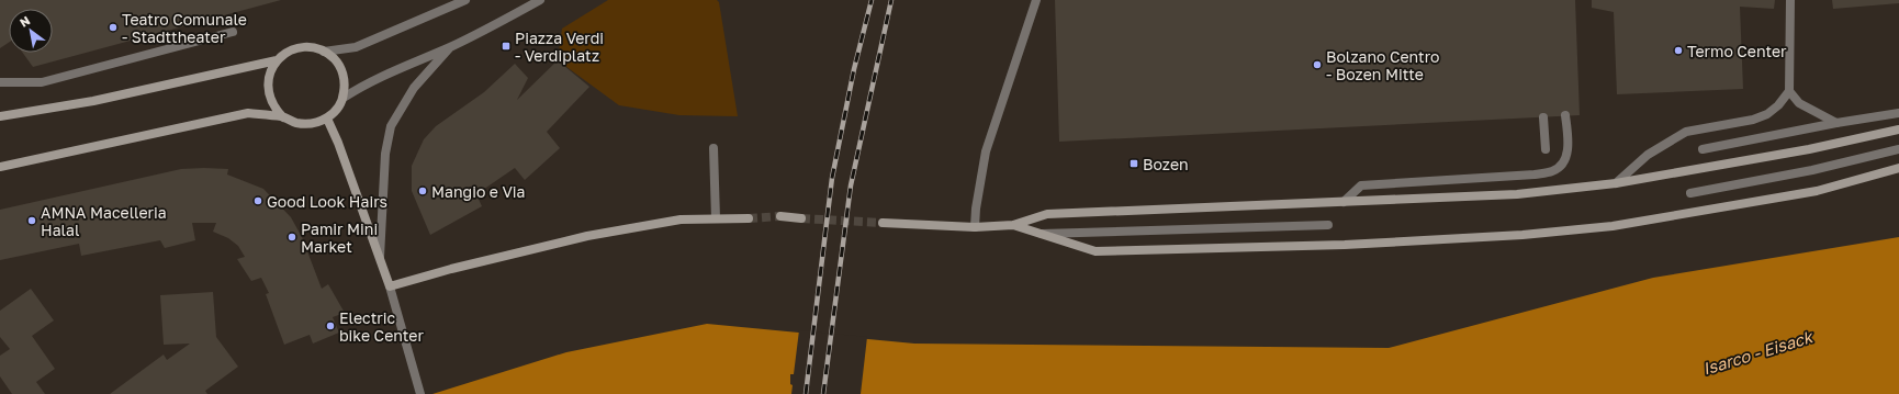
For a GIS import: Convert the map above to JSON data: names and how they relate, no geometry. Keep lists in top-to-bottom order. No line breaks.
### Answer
{"water":["Isarco - Eisack"],"places":{"other":["Teatro Comunale - Stadttheater","Termo Center","Bolzano Centro - Bozen Mitte","Mangio e Via","Good Look Hairs","AMNA Macelleria Halal","Pamir Mini Market","Electric bike Center"],"transit":["Piazza Verdi - Verdiplatz","Bozen"]},"north":"top left"}
